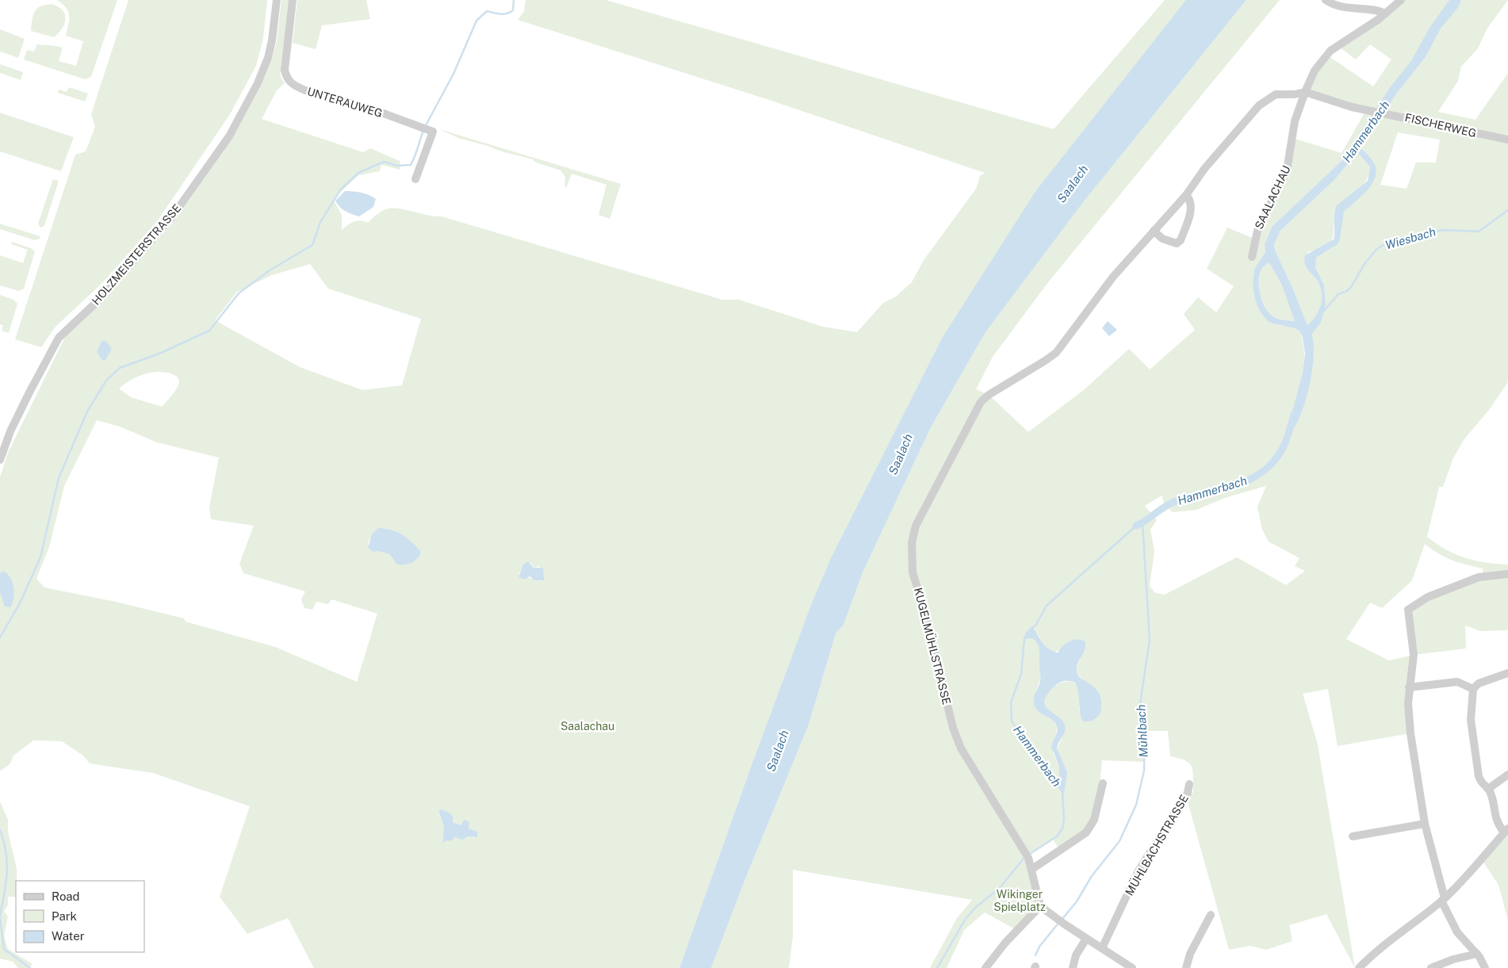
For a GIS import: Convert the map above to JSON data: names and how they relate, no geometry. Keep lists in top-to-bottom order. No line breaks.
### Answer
{"streets":{"street":["UNTERAUWEG","FISCHERWEG","SAALACHAU","HOLZMEISTERSTRASSE","KUGELMÜHLSTRASSE","MÜHLBACHSTRASSE"]},"crossings":[["FISCHERWEG","SAALACHAU"]],"water":["Hammerbach","Saalach","Wiesbach","Mühlbach"],"parks":["Saalachau","Wikinger Spielplatz"],"legend":["Road","Park","Water"]}
